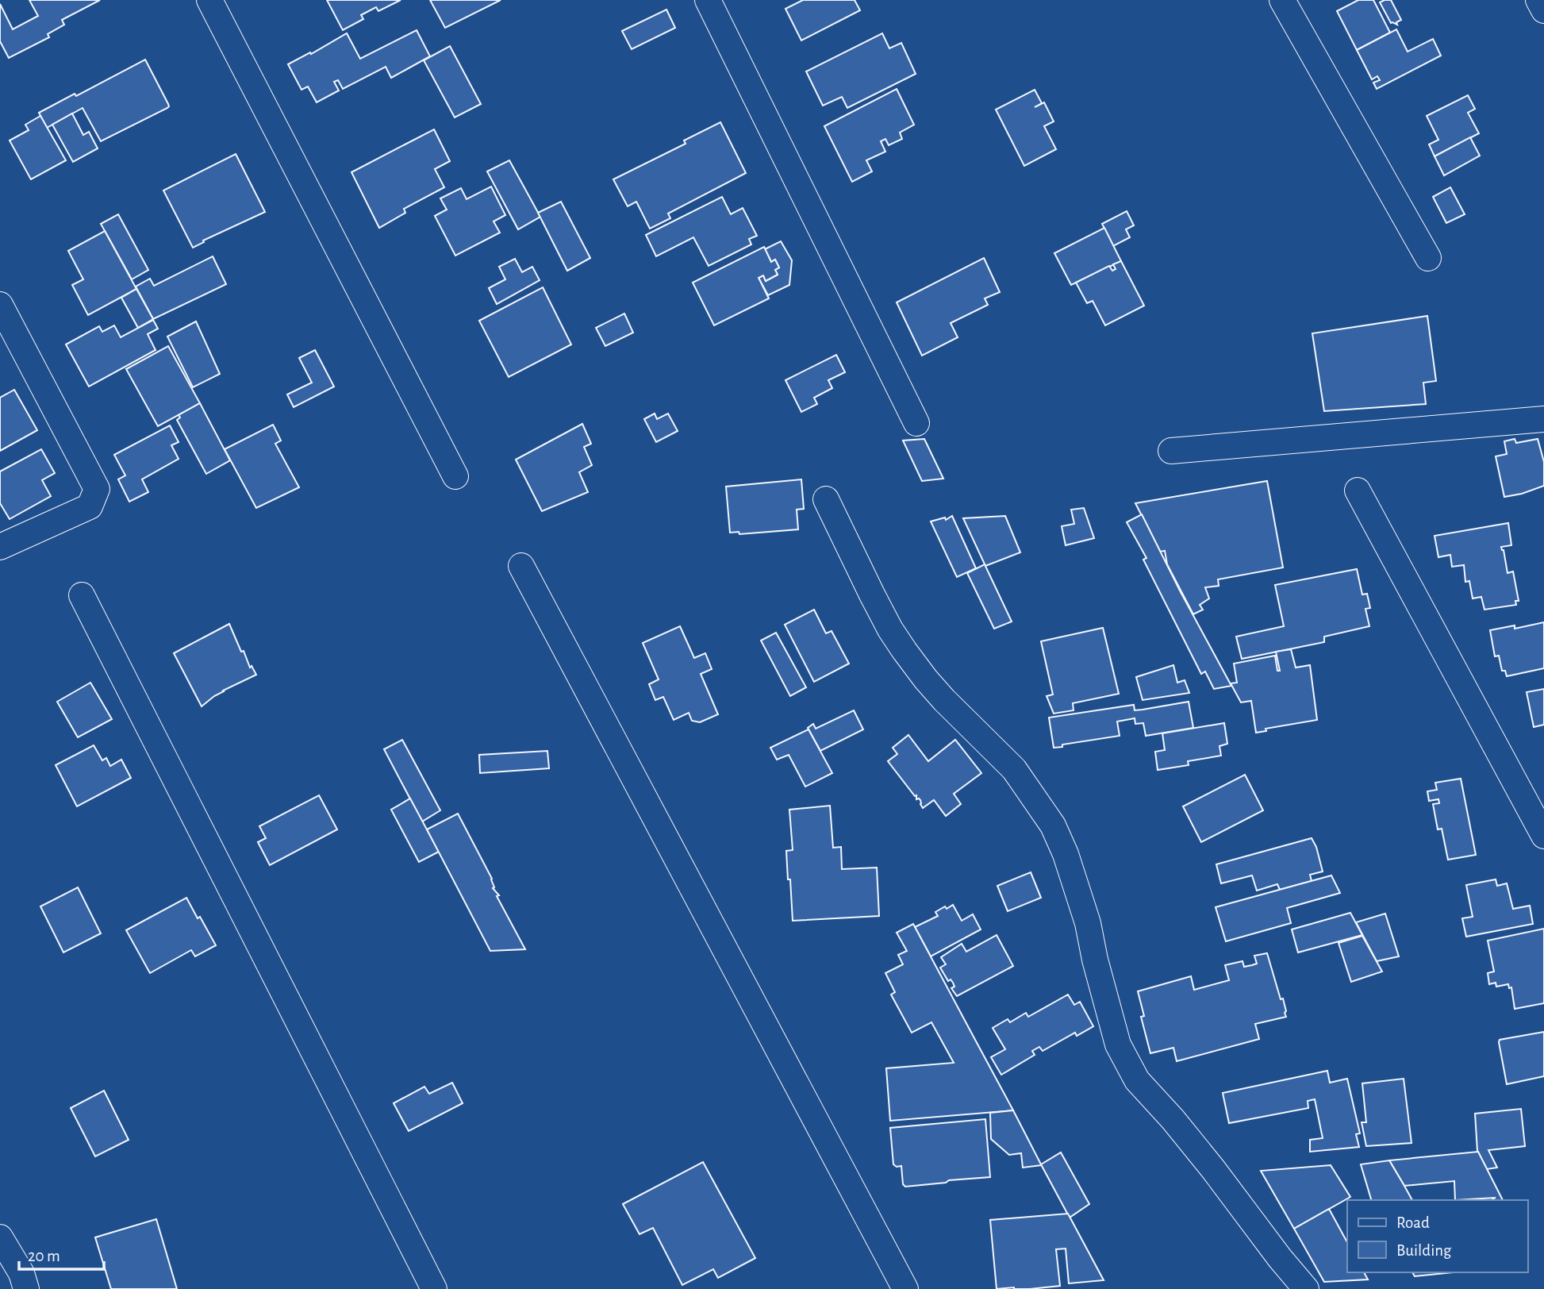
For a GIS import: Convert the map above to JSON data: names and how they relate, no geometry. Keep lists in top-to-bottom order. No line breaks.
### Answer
{"legend":["Road","Building"],"scale_bar":"20 m"}
